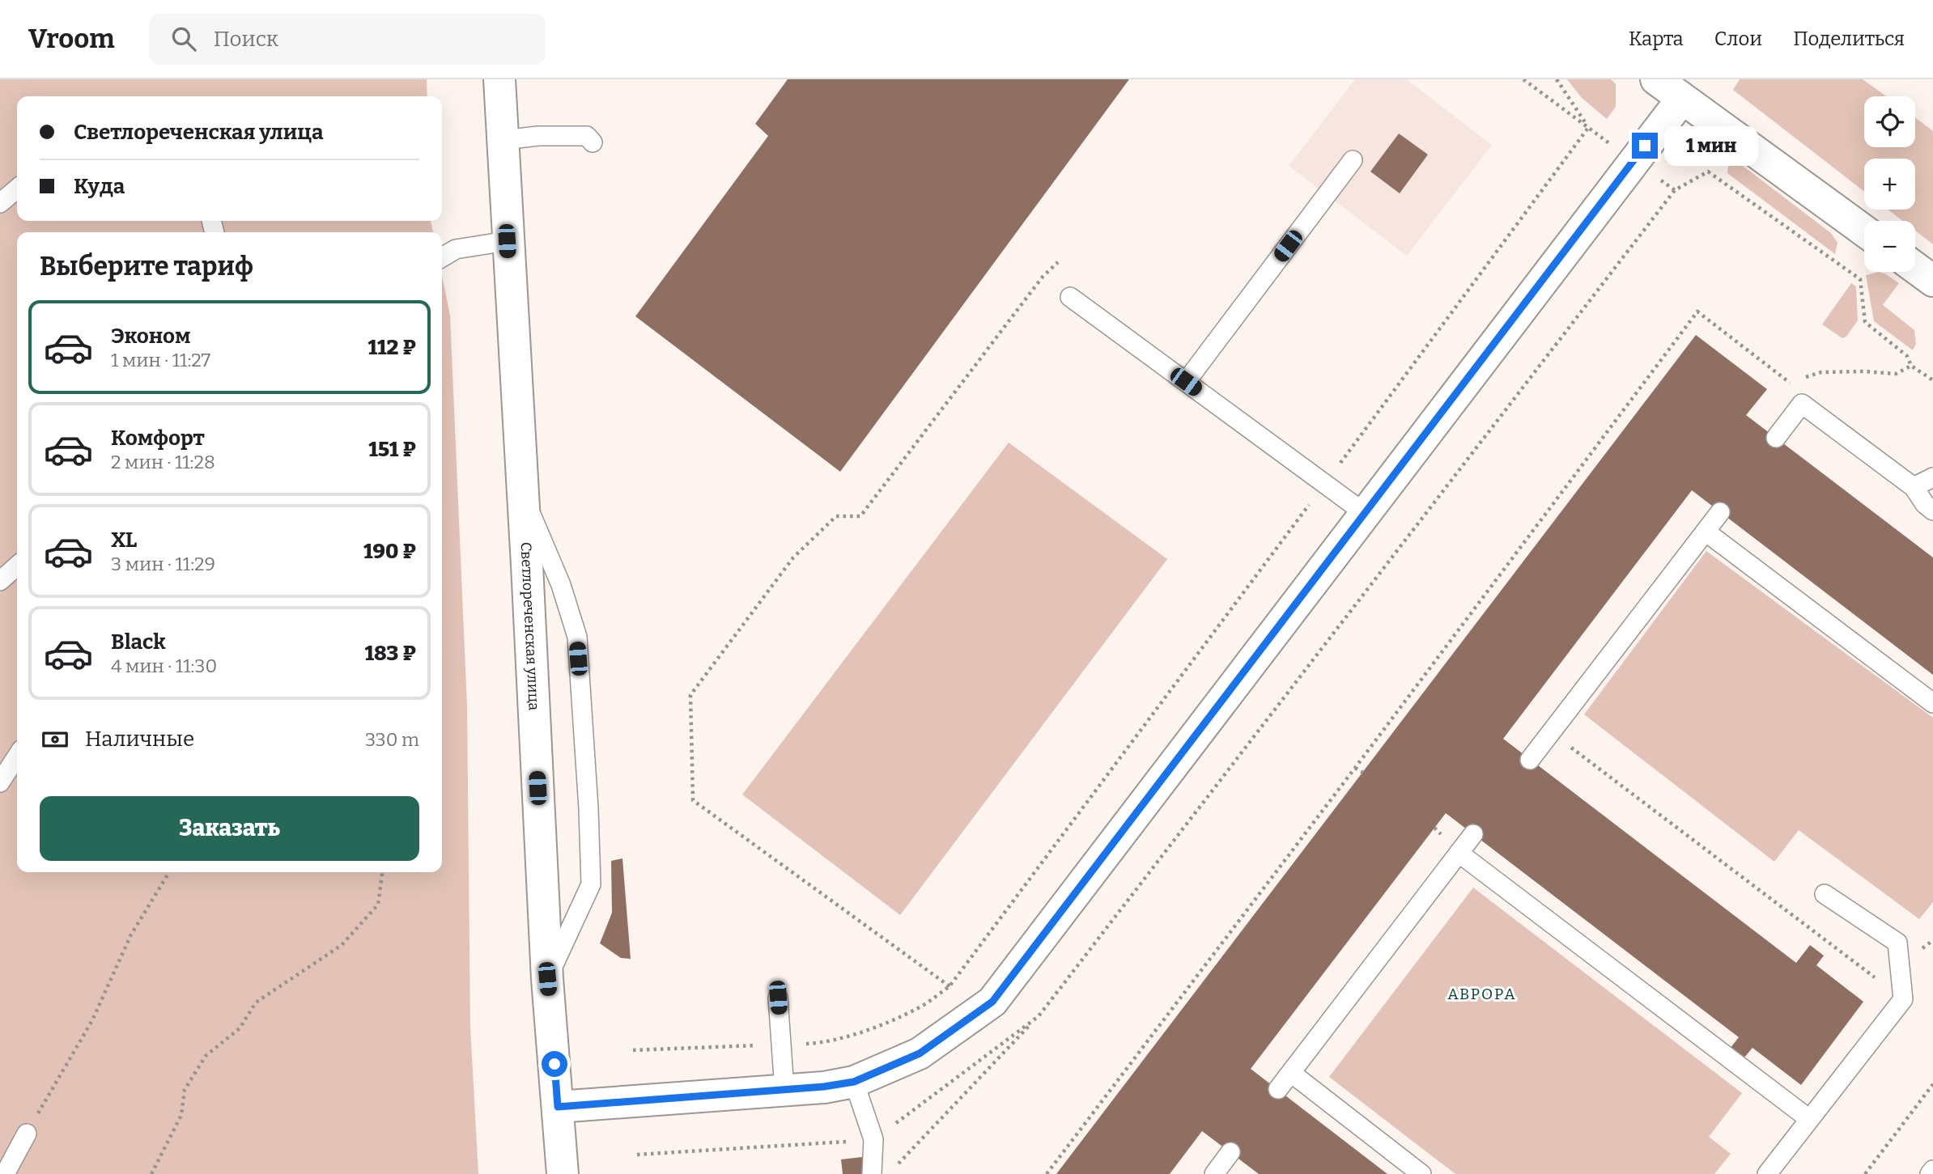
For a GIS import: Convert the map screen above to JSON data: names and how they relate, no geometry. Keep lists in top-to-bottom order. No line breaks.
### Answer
{"streets":{"street":["Светлореченская улица"]},"districts":["АВРОРА"],"page":{"header":"Vroom","search":"Поиск","nav":["Карта","Слои","Поделиться"],"map_buttons":["+","−"],"banner":["Светлореченская улица","Куда"],"bubble":"1 мин","heading":"Выберите тариф","list":[{"name":"Эконом","note":"1 мин · 11:27","value":"112 ₽"},{"name":"Комфорт","note":"2 мин · 11:28","value":"151 ₽"},{"name":"XL","note":"3 мин · 11:29","value":"190 ₽"},{"name":"Black","note":"4 мин · 11:30","value":"183 ₽"}],"pay":["Наличные","330 m"],"buttons":"Заказать"}}
